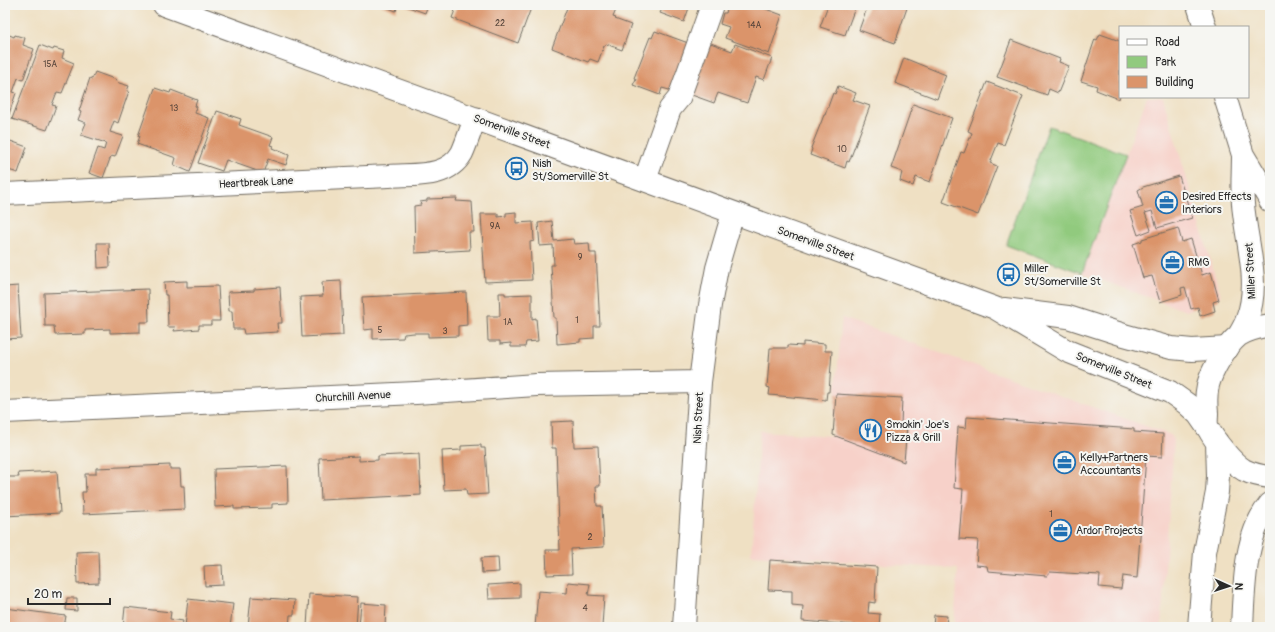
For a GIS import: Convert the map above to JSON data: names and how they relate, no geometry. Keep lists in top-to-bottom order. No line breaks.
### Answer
{"streets":{"street":["Somerville Street","Heartbreak Lane","Miller Street","Churchill Avenue","Nish Street"]},"crossings":[["Somerville Street","Heartbreak Lane"],["Somerville Street","Miller Street"],["Somerville Street","Nish Street"],["Churchill Avenue","Nish Street"]],"places":{"bus stop":["Nish St/Somerville St","Miller St/Somerville St"],"office":["Desired Effects Interiors","RMG","Kelly+Partners Accountants","Ardor Projects"],"restaurant":["Smokin' Joe's Pizza & Grill"]},"house_numbers":["22","14A","15A","13","10","9A","9","1","1A","5","3","1","2","4"],"legend":["Road","Park","Building"],"scale_bar":"20 m","north":"right"}
